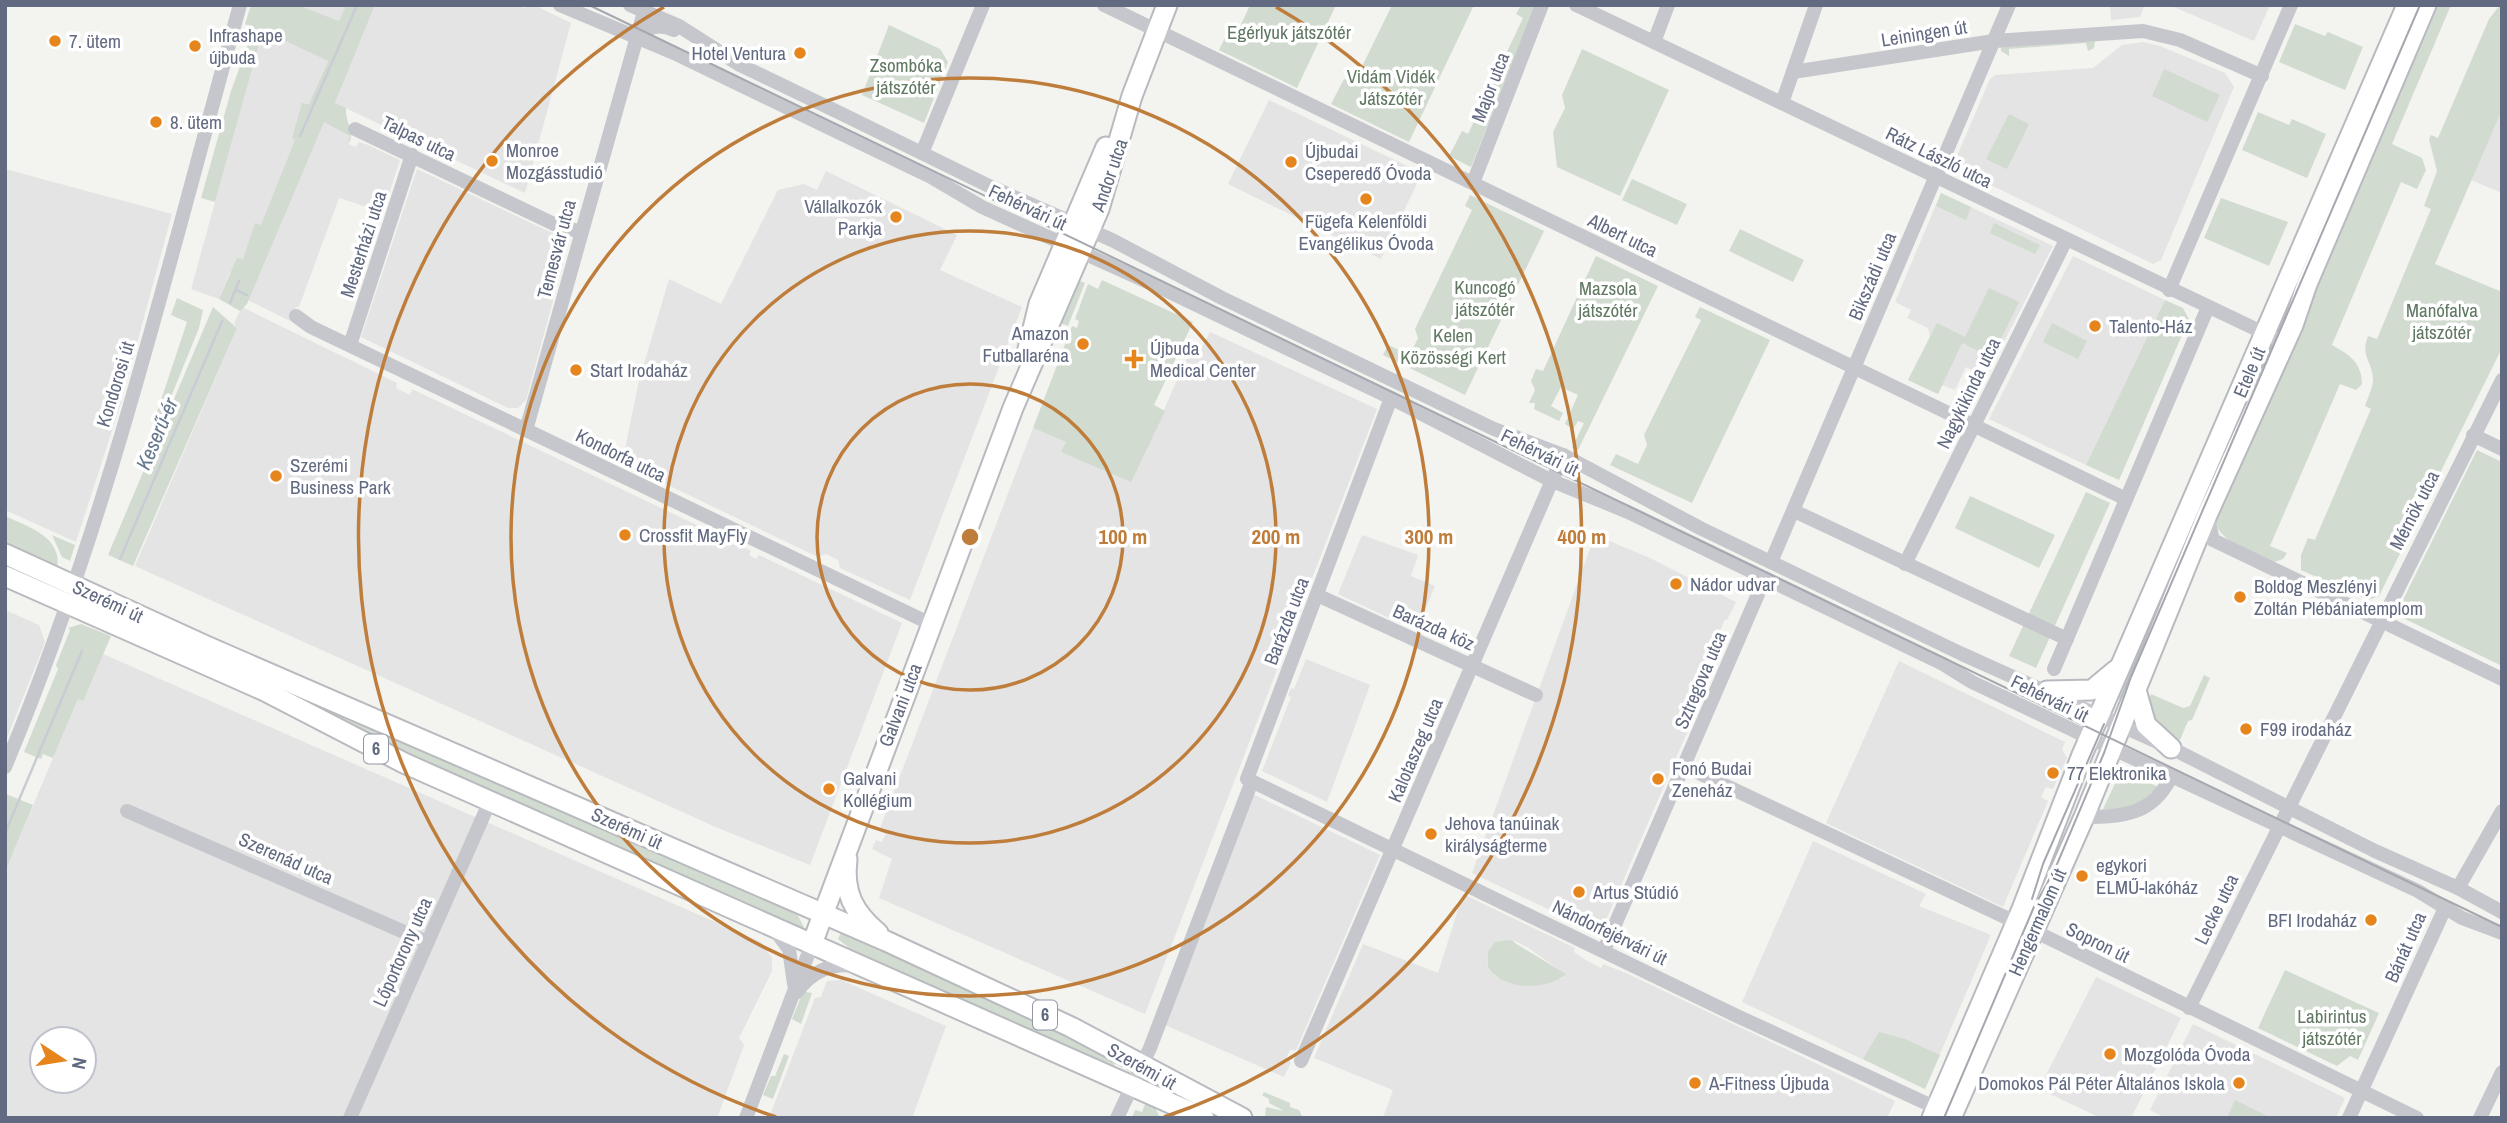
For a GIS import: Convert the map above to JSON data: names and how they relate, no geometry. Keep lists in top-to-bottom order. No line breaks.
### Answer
{"streets":{"main road":["Andor utca","Etele út","Szerémi út","Galvani utca","6","Hengermalom út"],"street":["Leiningen út","Major utca","Talpas utca","Rátz László utca","Fehérvári út","Albert utca","Mesterházi utca","Temesvár utca","Bikszádi utca","Kondorosi út","Nagykikinda utca","Kondorfa utca","Mérnök utca","Barázda utca","Barázda köz","Sztregova utca","Kalotaszeg utca","Szerenád utca","Lecke utca","Nándorfejérvári út","Sopron út","Bánát utca","Lőportorony utca"]},"crossings":[["Leiningen út","Bikszádi utca"],["Major utca","Albert utca"],["Talpas utca","Mesterházi utca"],["Talpas utca","Temesvár utca"],["Rátz László utca","Bikszádi utca"],["Rátz László utca","Etele út"],["Rátz László utca","Nagykikinda utca"],["Andor utca","Fehérvári út"],["Andor utca","Albert utca"],["Andor utca","Galvani utca"],["Fehérvári út","Temesvár utca"],["Fehérvári út","Bikszádi utca"],["Fehérvári út","Etele út"],["Fehérvári út","Mérnök utca"],["Fehérvári út","Barázda utca"],["Fehérvári út","Sztregova utca"],["Fehérvári út","Galvani utca"],["Fehérvári út","Kalotaszeg utca"],["Fehérvári út","Lecke utca"],["Fehérvári út","Hengermalom út"],["Fehérvári út","Bánát utca"],["Albert utca","Bikszádi utca"],["Albert utca","Nagykikinda utca"],["Mesterházi utca","Kondorfa utca"],["Temesvár utca","Kondorfa utca"],["Etele út","Hengermalom út"],["Kondorosi út","Szerémi út"],["Kondorfa utca","Galvani utca"],["Mérnök utca","Lecke utca"],["Szerémi út","Barázda utca"],["Szerémi út","Galvani utca"],["Szerémi út","Lőportorony utca"],["Barázda utca","Barázda köz"],["Barázda utca","Nándorfejérvári út"],["Barázda köz","Kalotaszeg utca"],["Sztregova utca","Nándorfejérvári út"],["Sztregova utca","Sopron út"],["Kalotaszeg utca","Nándorfejérvári út"],["Szerenád utca","Lőportorony utca"],["Lecke utca","Sopron út"],["Hengermalom út","Nándorfejérvári út"],["Hengermalom út","Sopron út"],["Sopron út","Bánát utca"]],"water":["Keserű-ér"],"parks":["Egérlyuk játszótér","Zsombóka játszótér","Vidám Vidék Játszótér","Kuncogó játszótér","Mazsola játszótér","Manófalva játszótér","Kelen Közösségi Kert","Labirintus játszótér"],"places":{"other":["7. ütem","Infrashape újbuda","Hotel Ventura","8. ütem","Monroe Mozgásstudió","Újbudai Cseperedő Óvoda","Fügefa Kelenföldi Evangélikus Óvoda","Vállalkozók Parkja","Talento-Ház","Amazon Futballaréna","Start Irodaház","Szerémi Business Park","Crossfit MayFly","Nádor udvar","Boldog Meszlényi Zoltán Plébániatemplom","F99 irodaház","77 Elektronika","Fonó Budai Zeneház","Galvani Kollégium","Jehova tanúinak királyságterme","egykori ELMŰ-lakóház","Artus Stúdió","BFI Irodaház","Mozgolóda Óvoda","A-Fitness Újbuda","Domokos Pál Péter Általános Iskola"],"health":["Újbuda Medical Center"]},"north":"right","rings":["100 m","200 m","300 m","400 m"]}
